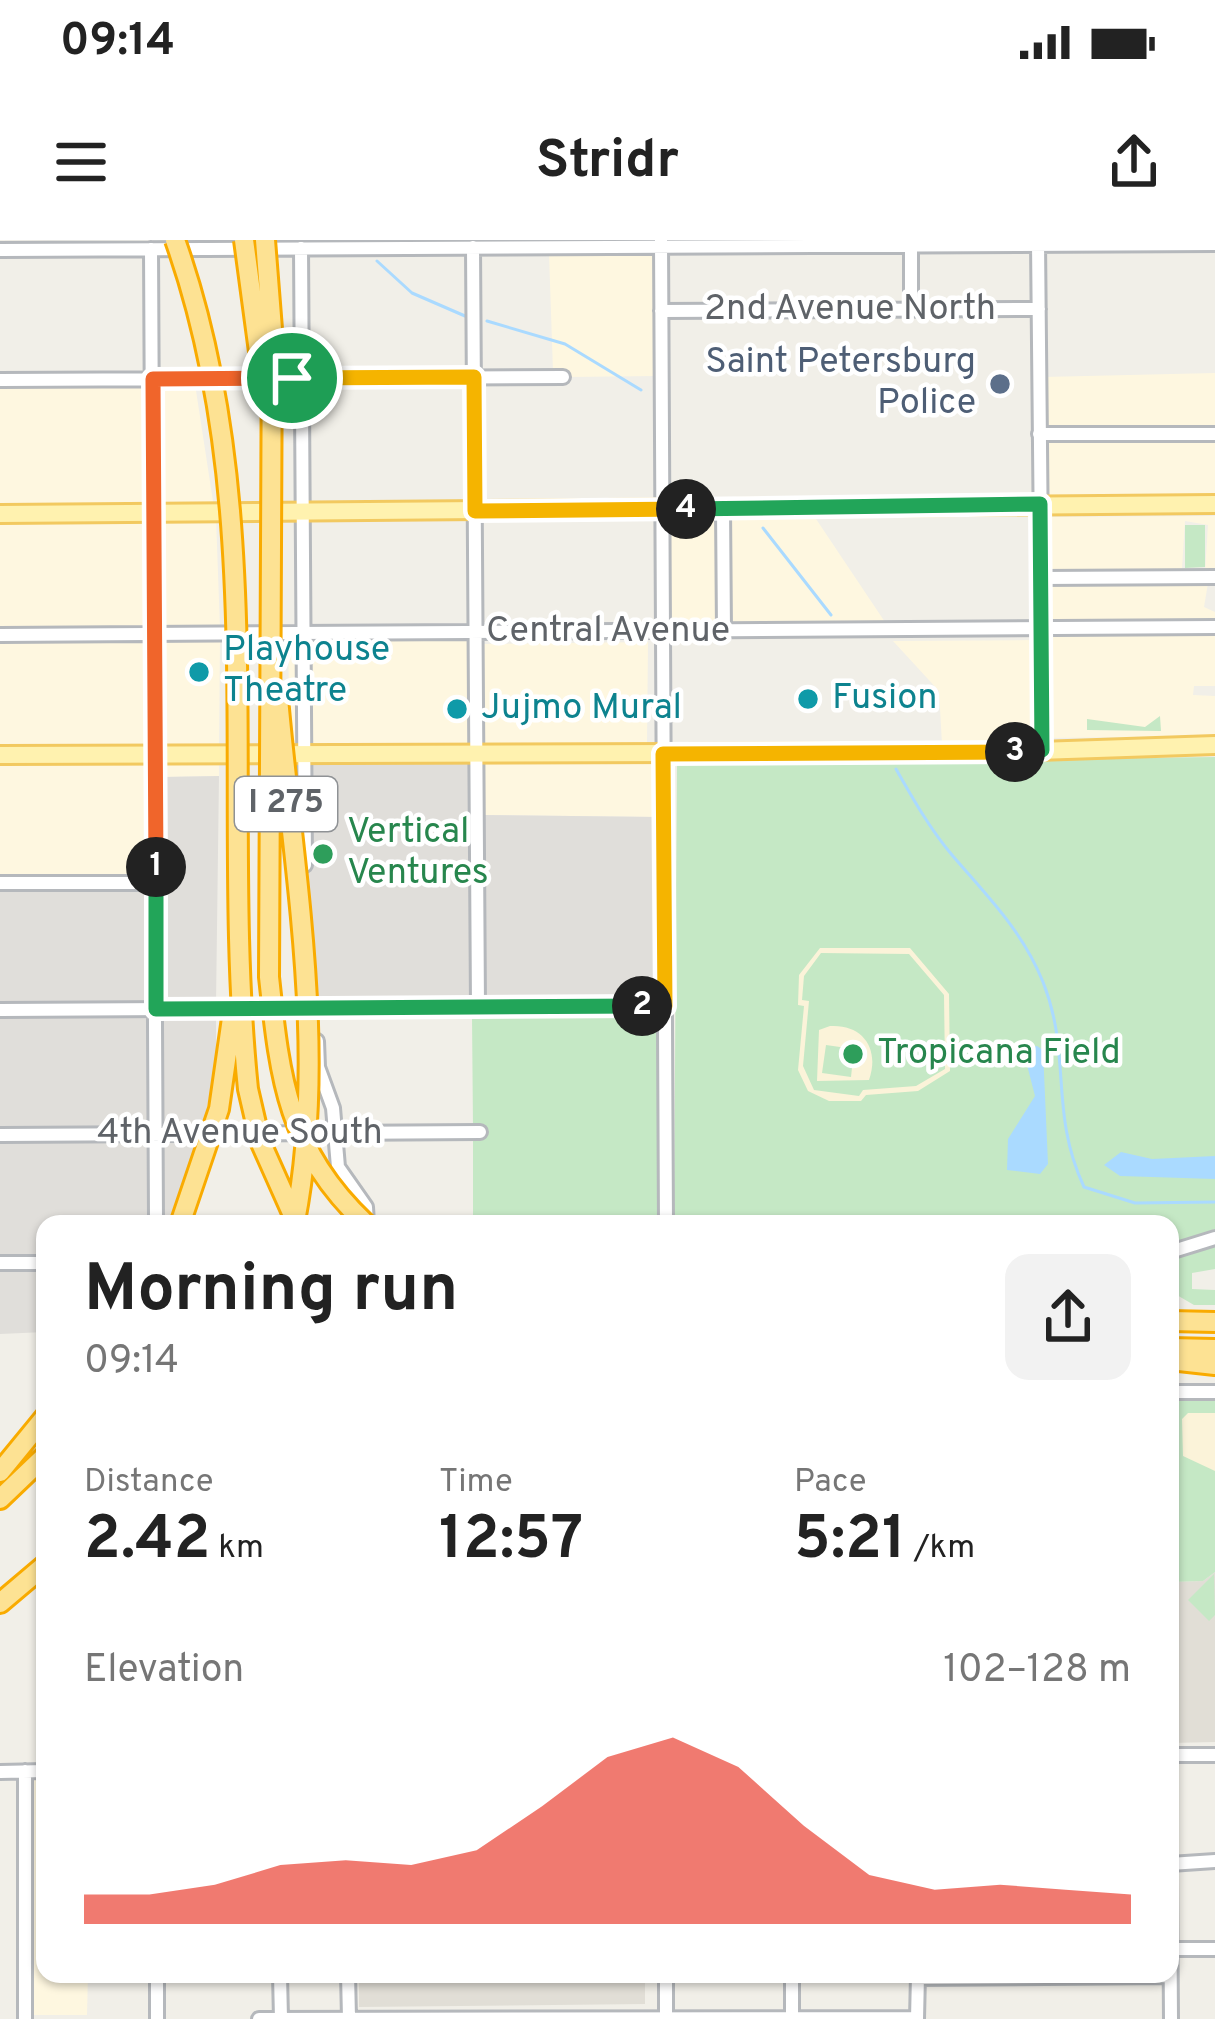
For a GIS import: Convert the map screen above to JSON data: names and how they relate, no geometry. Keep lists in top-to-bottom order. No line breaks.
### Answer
{"streets":{"highway":["I 275"],"street":["2nd Avenue North","Central Avenue","4th Avenue South"]},"places":["Saint Petersburg Police","Playhouse Theatre","Fusion","Jujmo Mural","Vertical Ventures","Tropicana Field"],"page":{"status":"09:14","header":"Stridr","pins":["4","3","1","2"],"heading":["Morning run","09:14"],"stats":[["Distance","2.42 km"],["Time","12:57"],["Pace","5:21 /km"]],"chart":["Elevation","102–128 m"]}}
